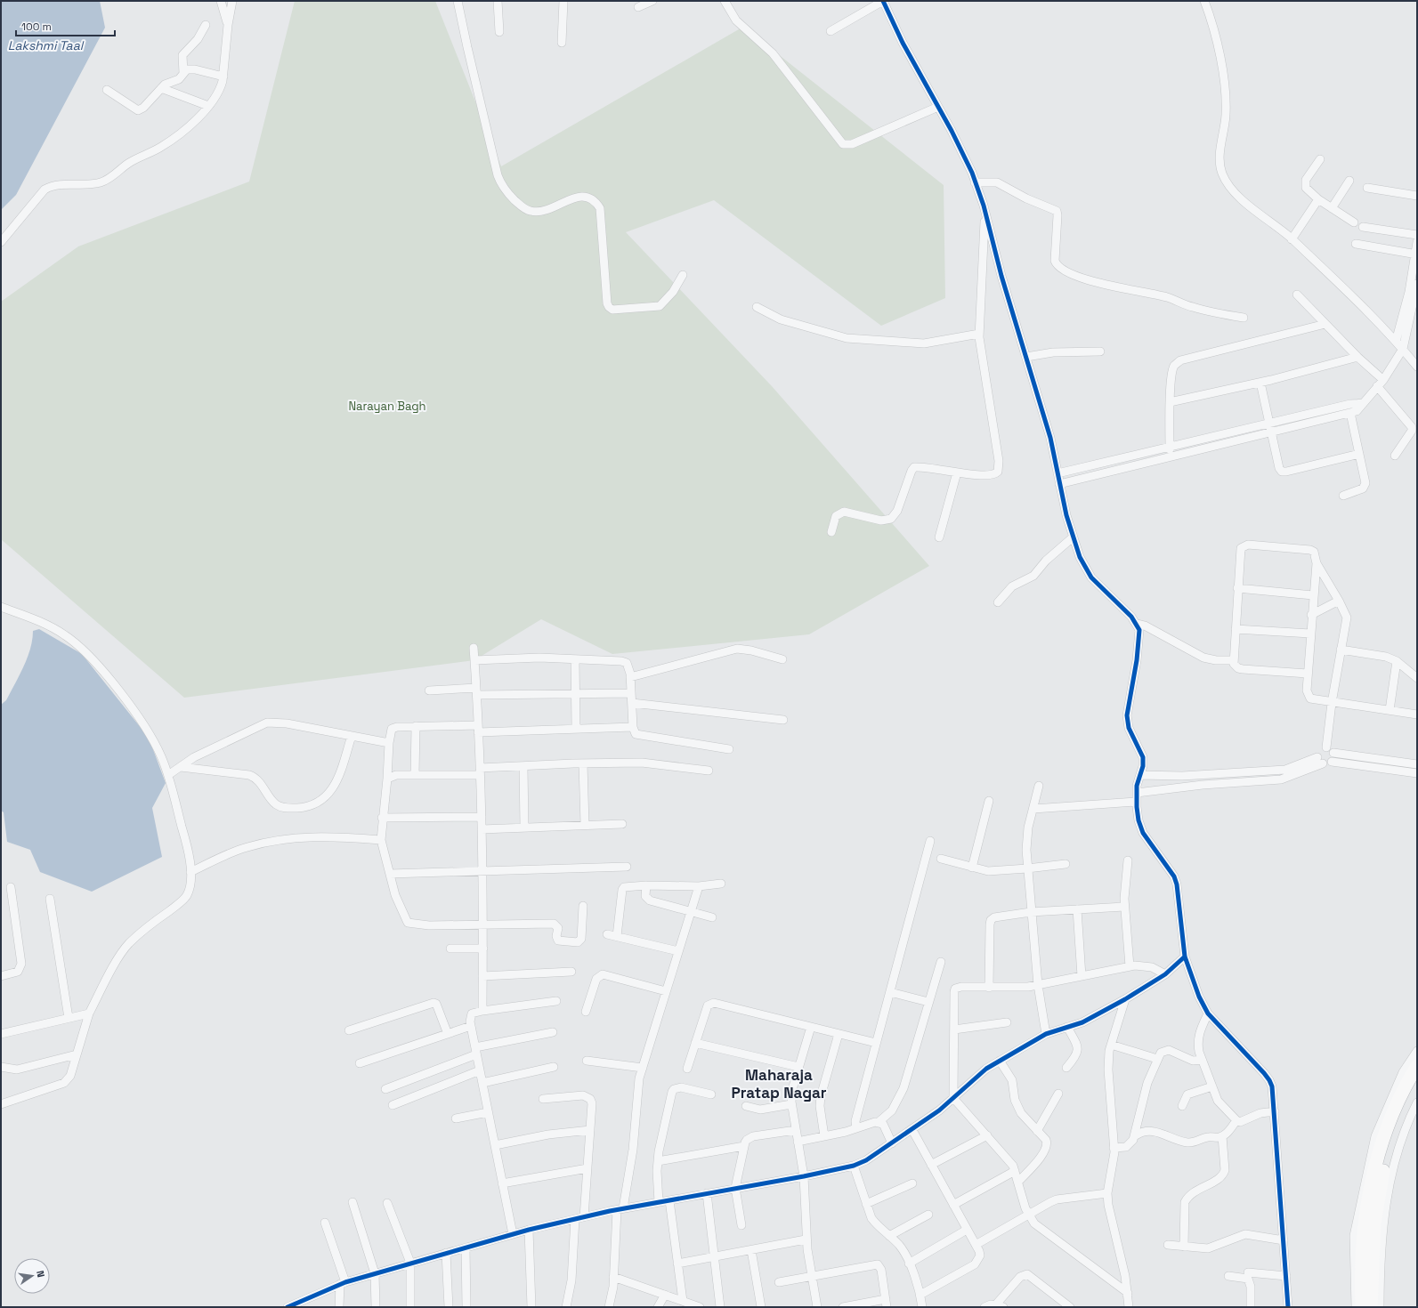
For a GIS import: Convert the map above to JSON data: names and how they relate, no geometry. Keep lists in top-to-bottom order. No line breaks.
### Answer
{"districts":["Maharaja Pratap Nagar"],"water":["Lakshmi Taal"],"parks":["Narayan Bagh"],"scale_bar":"100 m","north":"right"}
